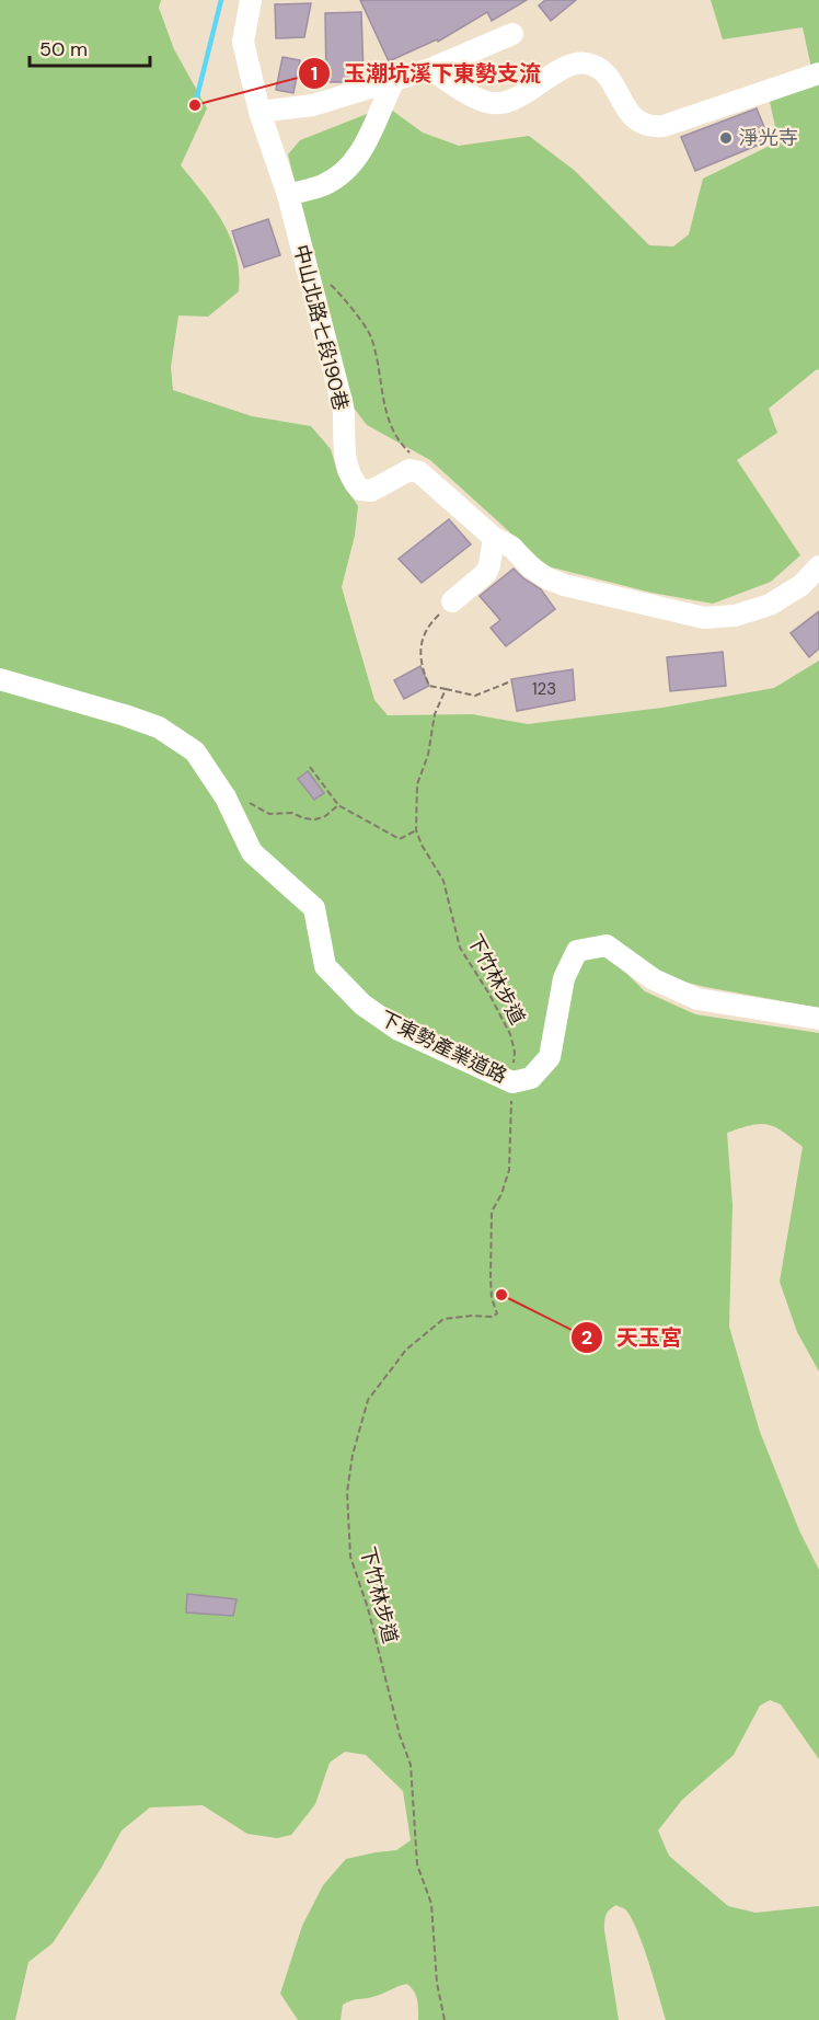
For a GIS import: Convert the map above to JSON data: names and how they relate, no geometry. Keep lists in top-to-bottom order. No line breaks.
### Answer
{"streets":{"street":["中山北路七段190巷","下東勢產業道路"],"path":["下竹林步道"]},"crossings":[["下竹林步道","下東勢產業道路"]],"places":["玉潮坑溪下東勢支流","淨光寺","天玉宮"],"house_numbers":["123"],"scale_bar":"50 m"}
